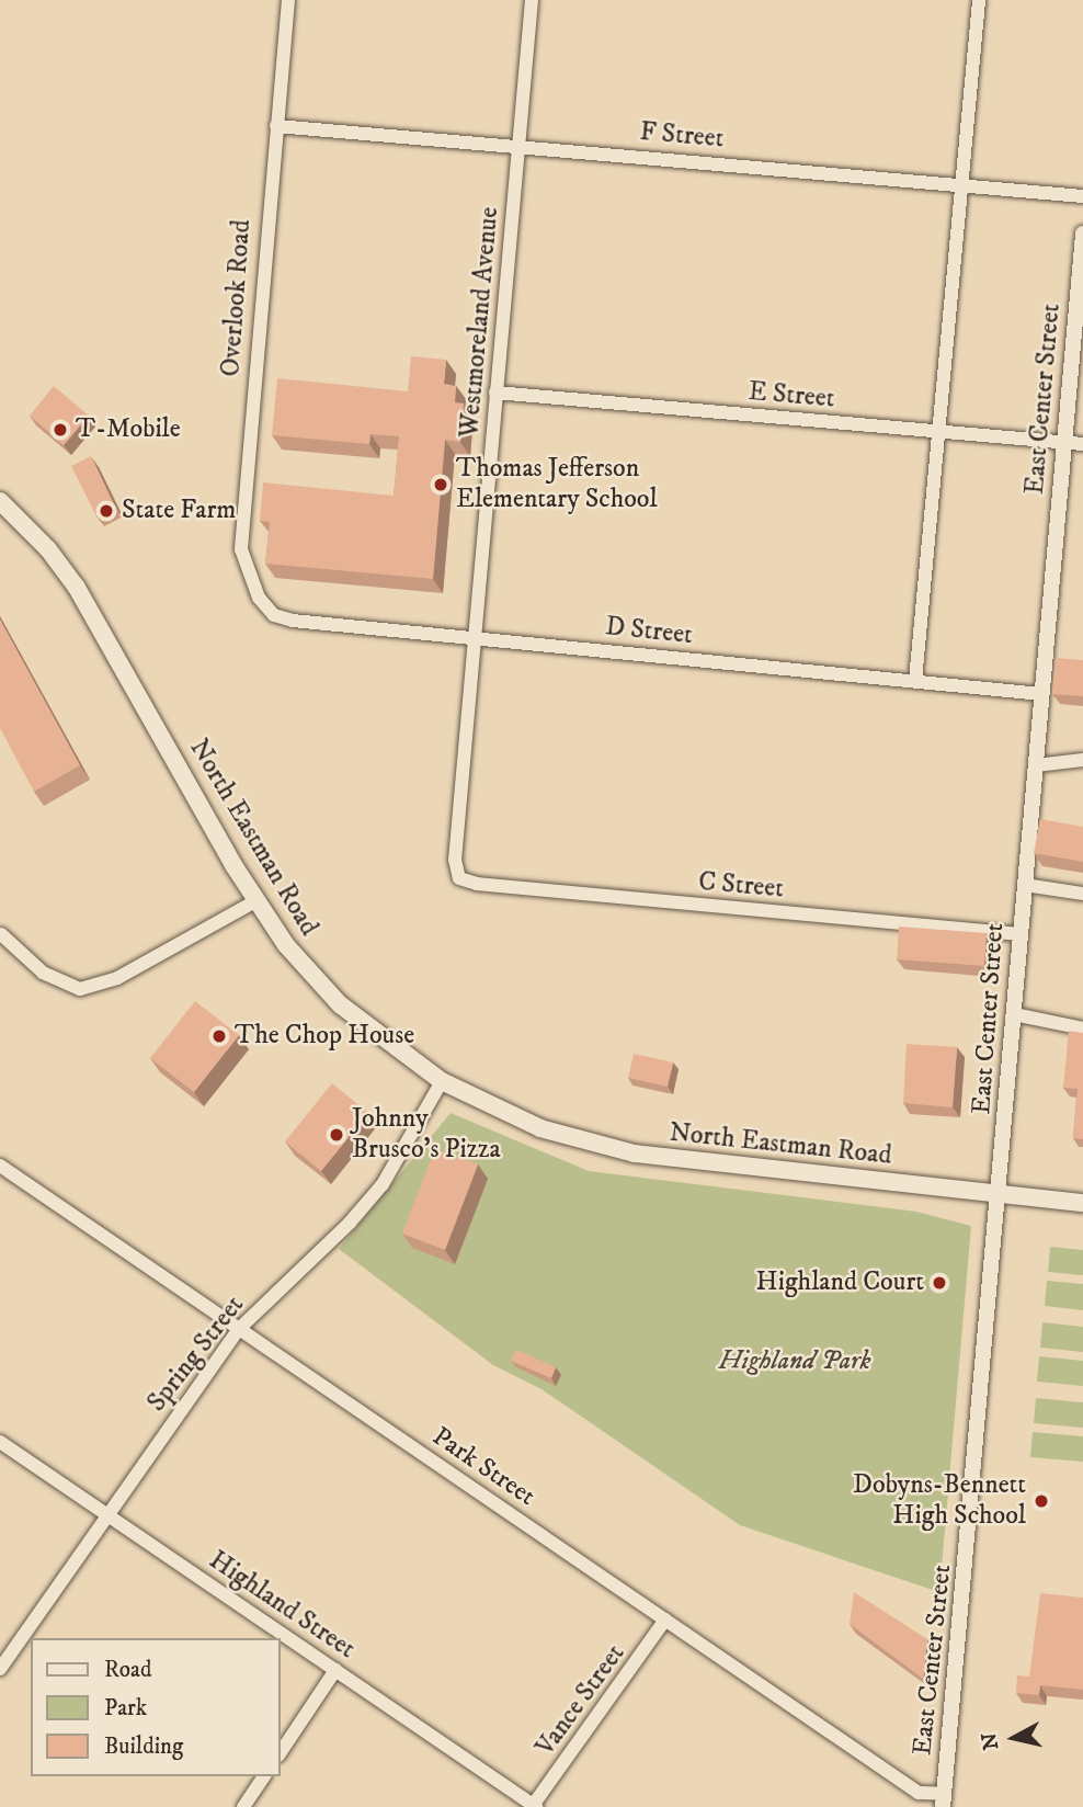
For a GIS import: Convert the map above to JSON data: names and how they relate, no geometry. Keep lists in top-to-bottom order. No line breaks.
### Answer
{"streets":{"main road":["North Eastman Road"],"street":["F Street","Overlook Road","Westmoreland Avenue","E Street","East Center Street","D Street","C Street","Spring Street","Park Street","Highland Street","Vance Street"]},"crossings":[["F Street","Overlook Road"],["F Street","Westmoreland Avenue"],["Overlook Road","D Street"],["Westmoreland Avenue","E Street"],["Westmoreland Avenue","D Street"],["Westmoreland Avenue","C Street"],["E Street","East Center Street"],["East Center Street","D Street"],["East Center Street","North Eastman Road"],["East Center Street","C Street"],["East Center Street","Park Street"],["North Eastman Road","Spring Street"],["Spring Street","Park Street"],["Spring Street","Highland Street"],["Park Street","Vance Street"],["Highland Street","Vance Street"]],"parks":["Highland Park"],"places":["T-Mobile","Thomas Jefferson Elementary School","State Farm","The Chop House","Johnny Brusco's Pizza","Highland Court","Dobyns-Bennett High School"],"legend":["Road","Park","Building"],"north":"left"}
